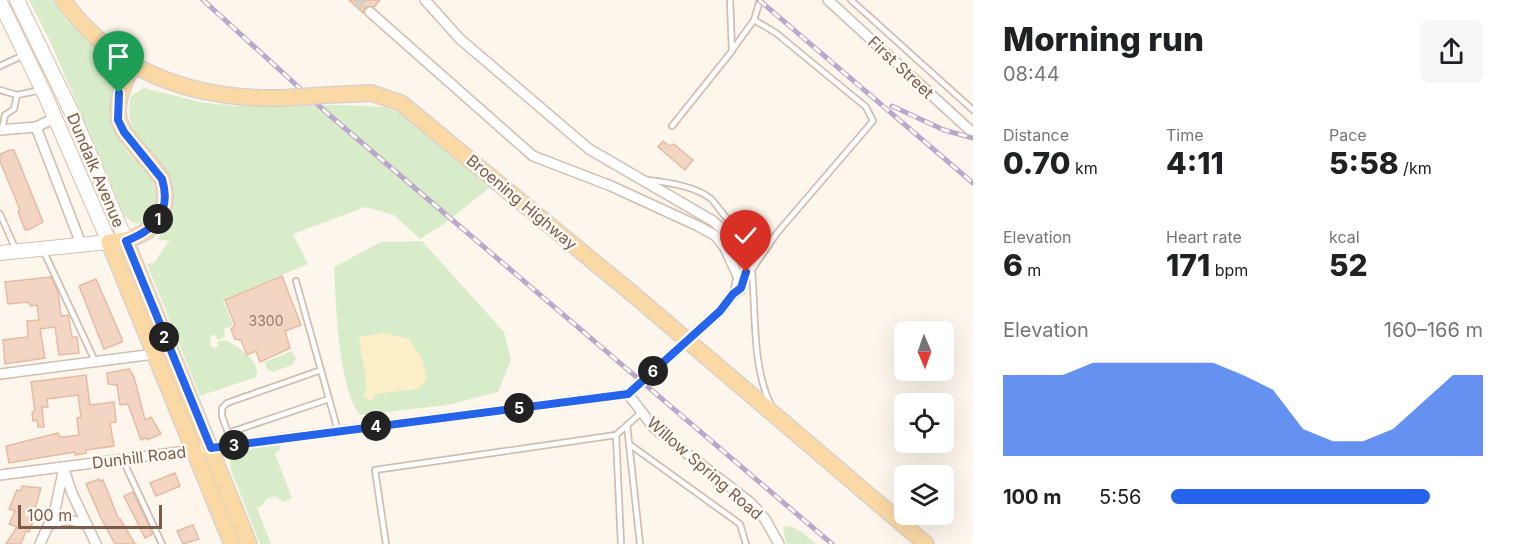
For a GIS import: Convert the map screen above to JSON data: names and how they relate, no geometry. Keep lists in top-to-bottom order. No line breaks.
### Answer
{"streets":{"main road":["Dundalk Avenue","Broening Highway"],"street":["First Street","Dunhill Road","Willow Spring Road"]},"crossings":[["Dundalk Avenue","Dunhill Road"],["Dunhill Road","Willow Spring Road"]],"house_numbers":["3300"],"scale_bar":"100 m","north":"bottom","page":{"heading":["Morning run","08:44"],"stats":[["Distance","0.70 km"],["Time","4:11"],["Pace","5:58 /km"],["Elevation","6 m"],["Heart rate","171 bpm"],["kcal","52"]],"pins":["1","2","6","5","4","3"],"chart":["Elevation","160–166 m"],"list":[{"name":"100 m","note":"5:56"}],"scale":"100 m"}}
